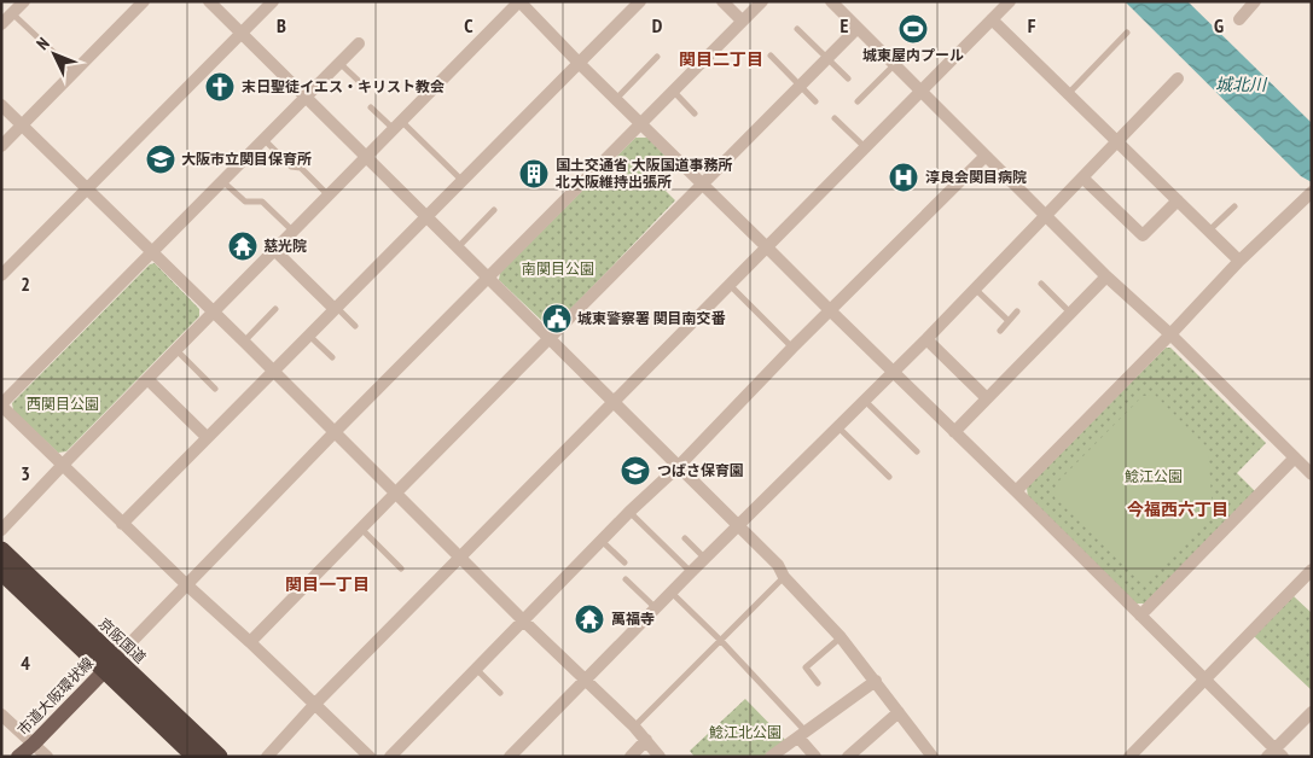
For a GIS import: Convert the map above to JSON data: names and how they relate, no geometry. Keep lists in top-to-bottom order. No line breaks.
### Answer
{"streets":{"highway":["京阪国道"],"main road":["市道大阪環状線"]},"crossings":[["京阪国道","市道大阪環状線"]],"districts":["関目二丁目","今福西六丁目","関目一丁目"],"water":["城北川"],"parks":["南関目公園","西関目公園","鯰江公園","鯰江北公園"],"places":{"sports":["城東屋内プール"],"church":["末日聖徒イエス・キリスト教会"],"school or university":["大阪市立関目保育所","つばさ保育園"],"building":["国土交通省 大阪国道事務所 北大阪維持出張所"],"hospital":["淳良会関目病院"],"temple":["慈光院","萬福寺"],"public building":["城東警察署 関目南交番"]},"north":"top left","grid":{"columns":["B","C","D","E","F","G"],"rows":["2","3","4"]}}
